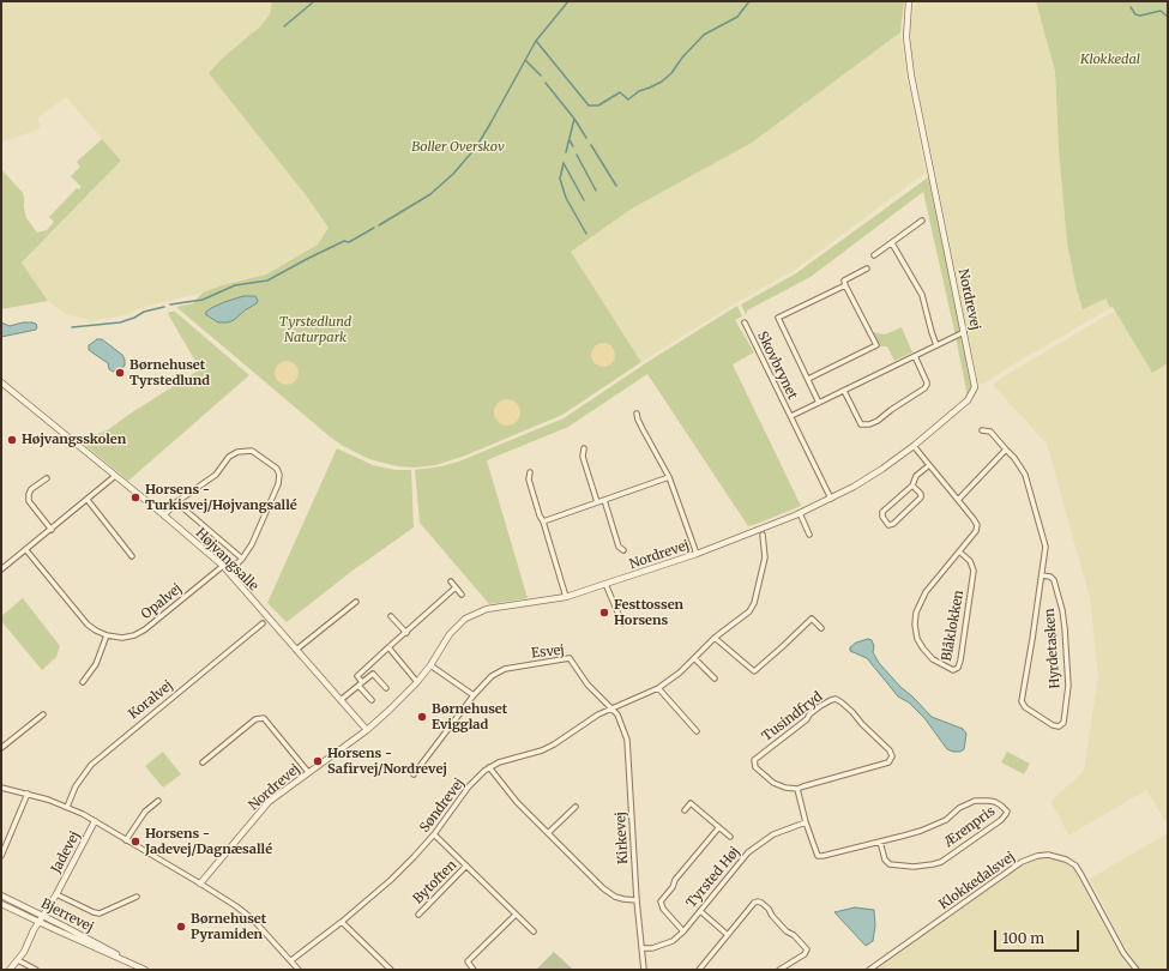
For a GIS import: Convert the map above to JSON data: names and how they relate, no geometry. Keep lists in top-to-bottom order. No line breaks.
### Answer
{"streets":{"street":["Nordrevej","Skovbrynet","Højvangsalle","Opalvej","Blåklokken","Hyrdetasken","Esvej","Koralvej","Tusindfryd","Søndrevej","Ærenpris","Kirkevej","Jadevej","Tyrsted Høj","Klokkedalsvej","Bytoften","Bjerrevej"]},"crossings":[["Nordrevej","Skovbrynet"],["Nordrevej","Højvangsalle"],["Højvangsalle","Opalvej"],["Esvej","Søndrevej"],["Esvej","Kirkevej"],["Søndrevej","Kirkevej"],["Søndrevej","Bytoften"],["Ærenpris","Tyrsted Høj"],["Kirkevej","Tyrsted Høj"],["Jadevej","Bjerrevej"]],"parks":["Klokkedal","Boller Overskov","Tyrstedlund Naturpark"],"places":["Børnehuset Tyrstedlund","Højvangsskolen","Horsens - Turkisvej/Højvangsallé","Festtossen Horsens","Børnehuset Evigglad","Horsens - Safirvej/Nordrevej","Horsens - Jadevej/Dagnæsallé","Børnehuset Pyramiden"],"scale_bar":"100 m"}
